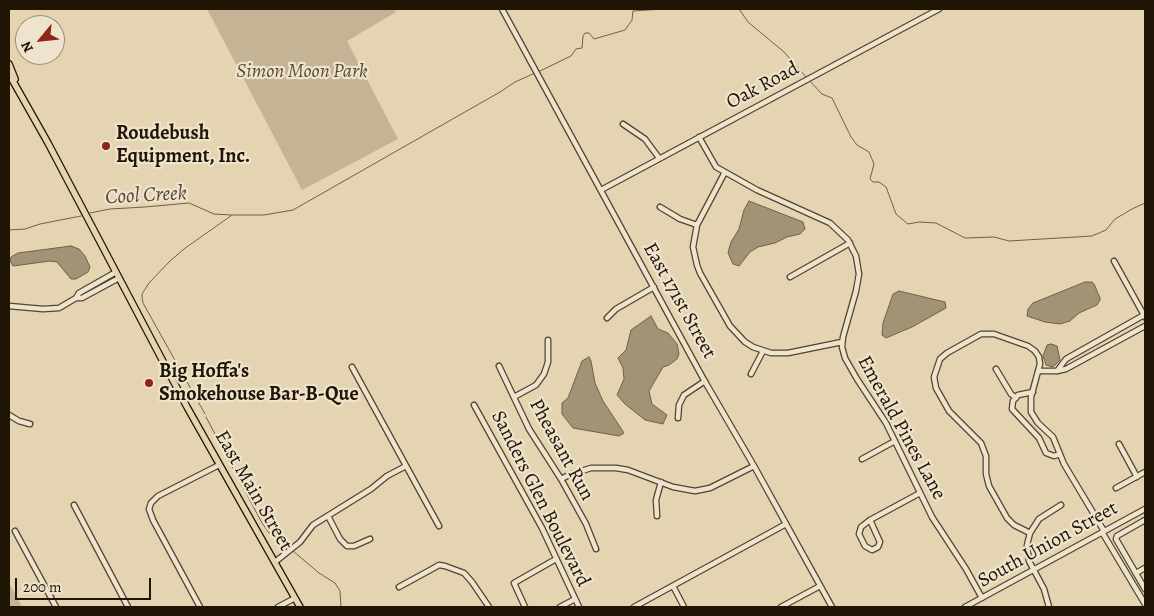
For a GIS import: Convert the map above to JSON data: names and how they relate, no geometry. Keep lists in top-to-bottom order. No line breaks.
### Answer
{"streets":{"main road":["East Main Street"],"street":["Oak Road","East 171st Street","Emerald Pines Lane","Pheasant Run","Sanders Glen Boulevard","South Union Street"]},"crossings":[["Oak Road","East 171st Street"],["Oak Road","Emerald Pines Lane"],["Emerald Pines Lane","South Union Street"]],"water":["Cool Creek"],"parks":["Simon Moon Park"],"places":["Roudebush Equipment, Inc.","Big Hoffa's Smokehouse Bar-B-Que"],"scale_bar":"200 m","north":"bottom left"}
